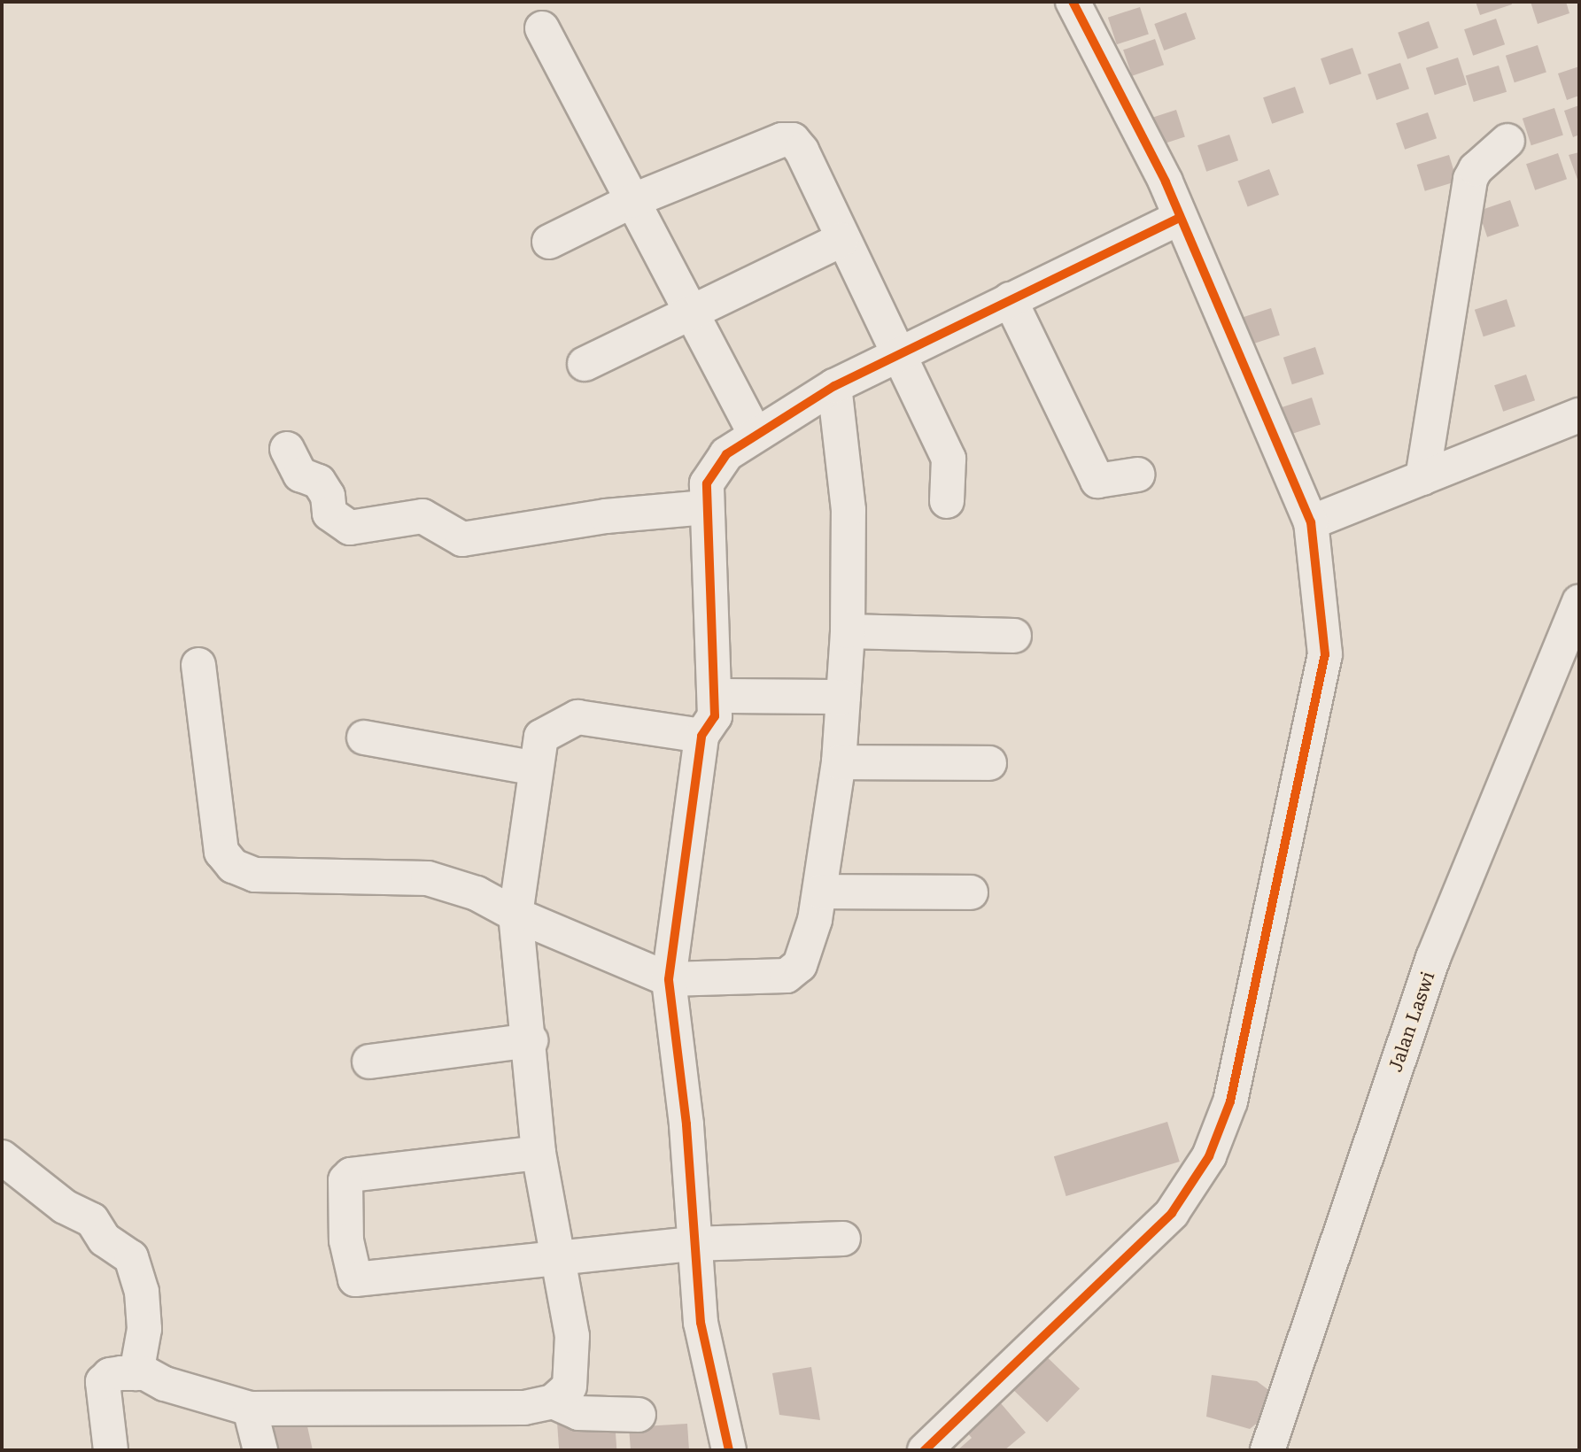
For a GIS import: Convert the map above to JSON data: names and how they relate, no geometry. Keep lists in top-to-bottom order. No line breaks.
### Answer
{"streets":{"street":["Jalan Laswi"]}}
